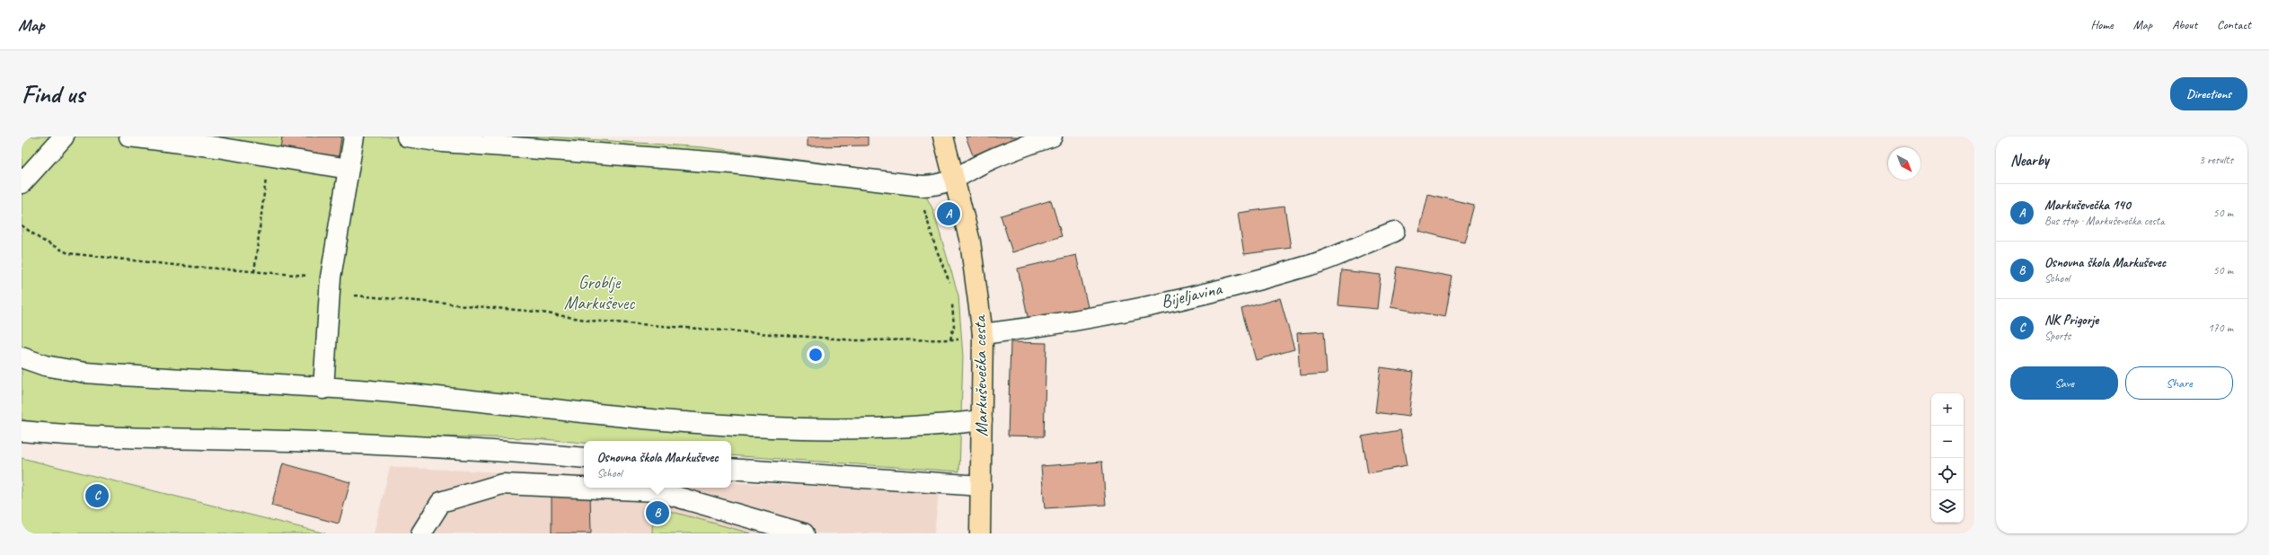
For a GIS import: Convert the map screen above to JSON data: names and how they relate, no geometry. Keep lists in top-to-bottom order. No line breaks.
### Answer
{"streets":{"main road":["Markuševečka cesta"],"street":["Bijeljavina"]},"crossings":[["Bijeljavina","Markuševečka cesta"]],"parks":["Groblje Markuševec"],"north":"bottom right","page":{"header":"Map","nav":["Home","Map","About","Contact"],"buttons":["Directions",["Save","Share"]],"title":"Find us","heading":["Nearby","3 results"],"list":[{"mark":"A","name":"Markuševečka 140","note":"Bus stop · Markuševečka cesta","value":"50 m"},{"mark":"B","name":"Osnovna škola Markuševec","note":"School","value":"50 m"},{"mark":"C","name":"NK Prigorje","note":"Sports","value":"170 m"}],"pins":["A","C","B"],"map_buttons":["+","−"],"popup":["Osnovna škola Markuševec","School"]}}
